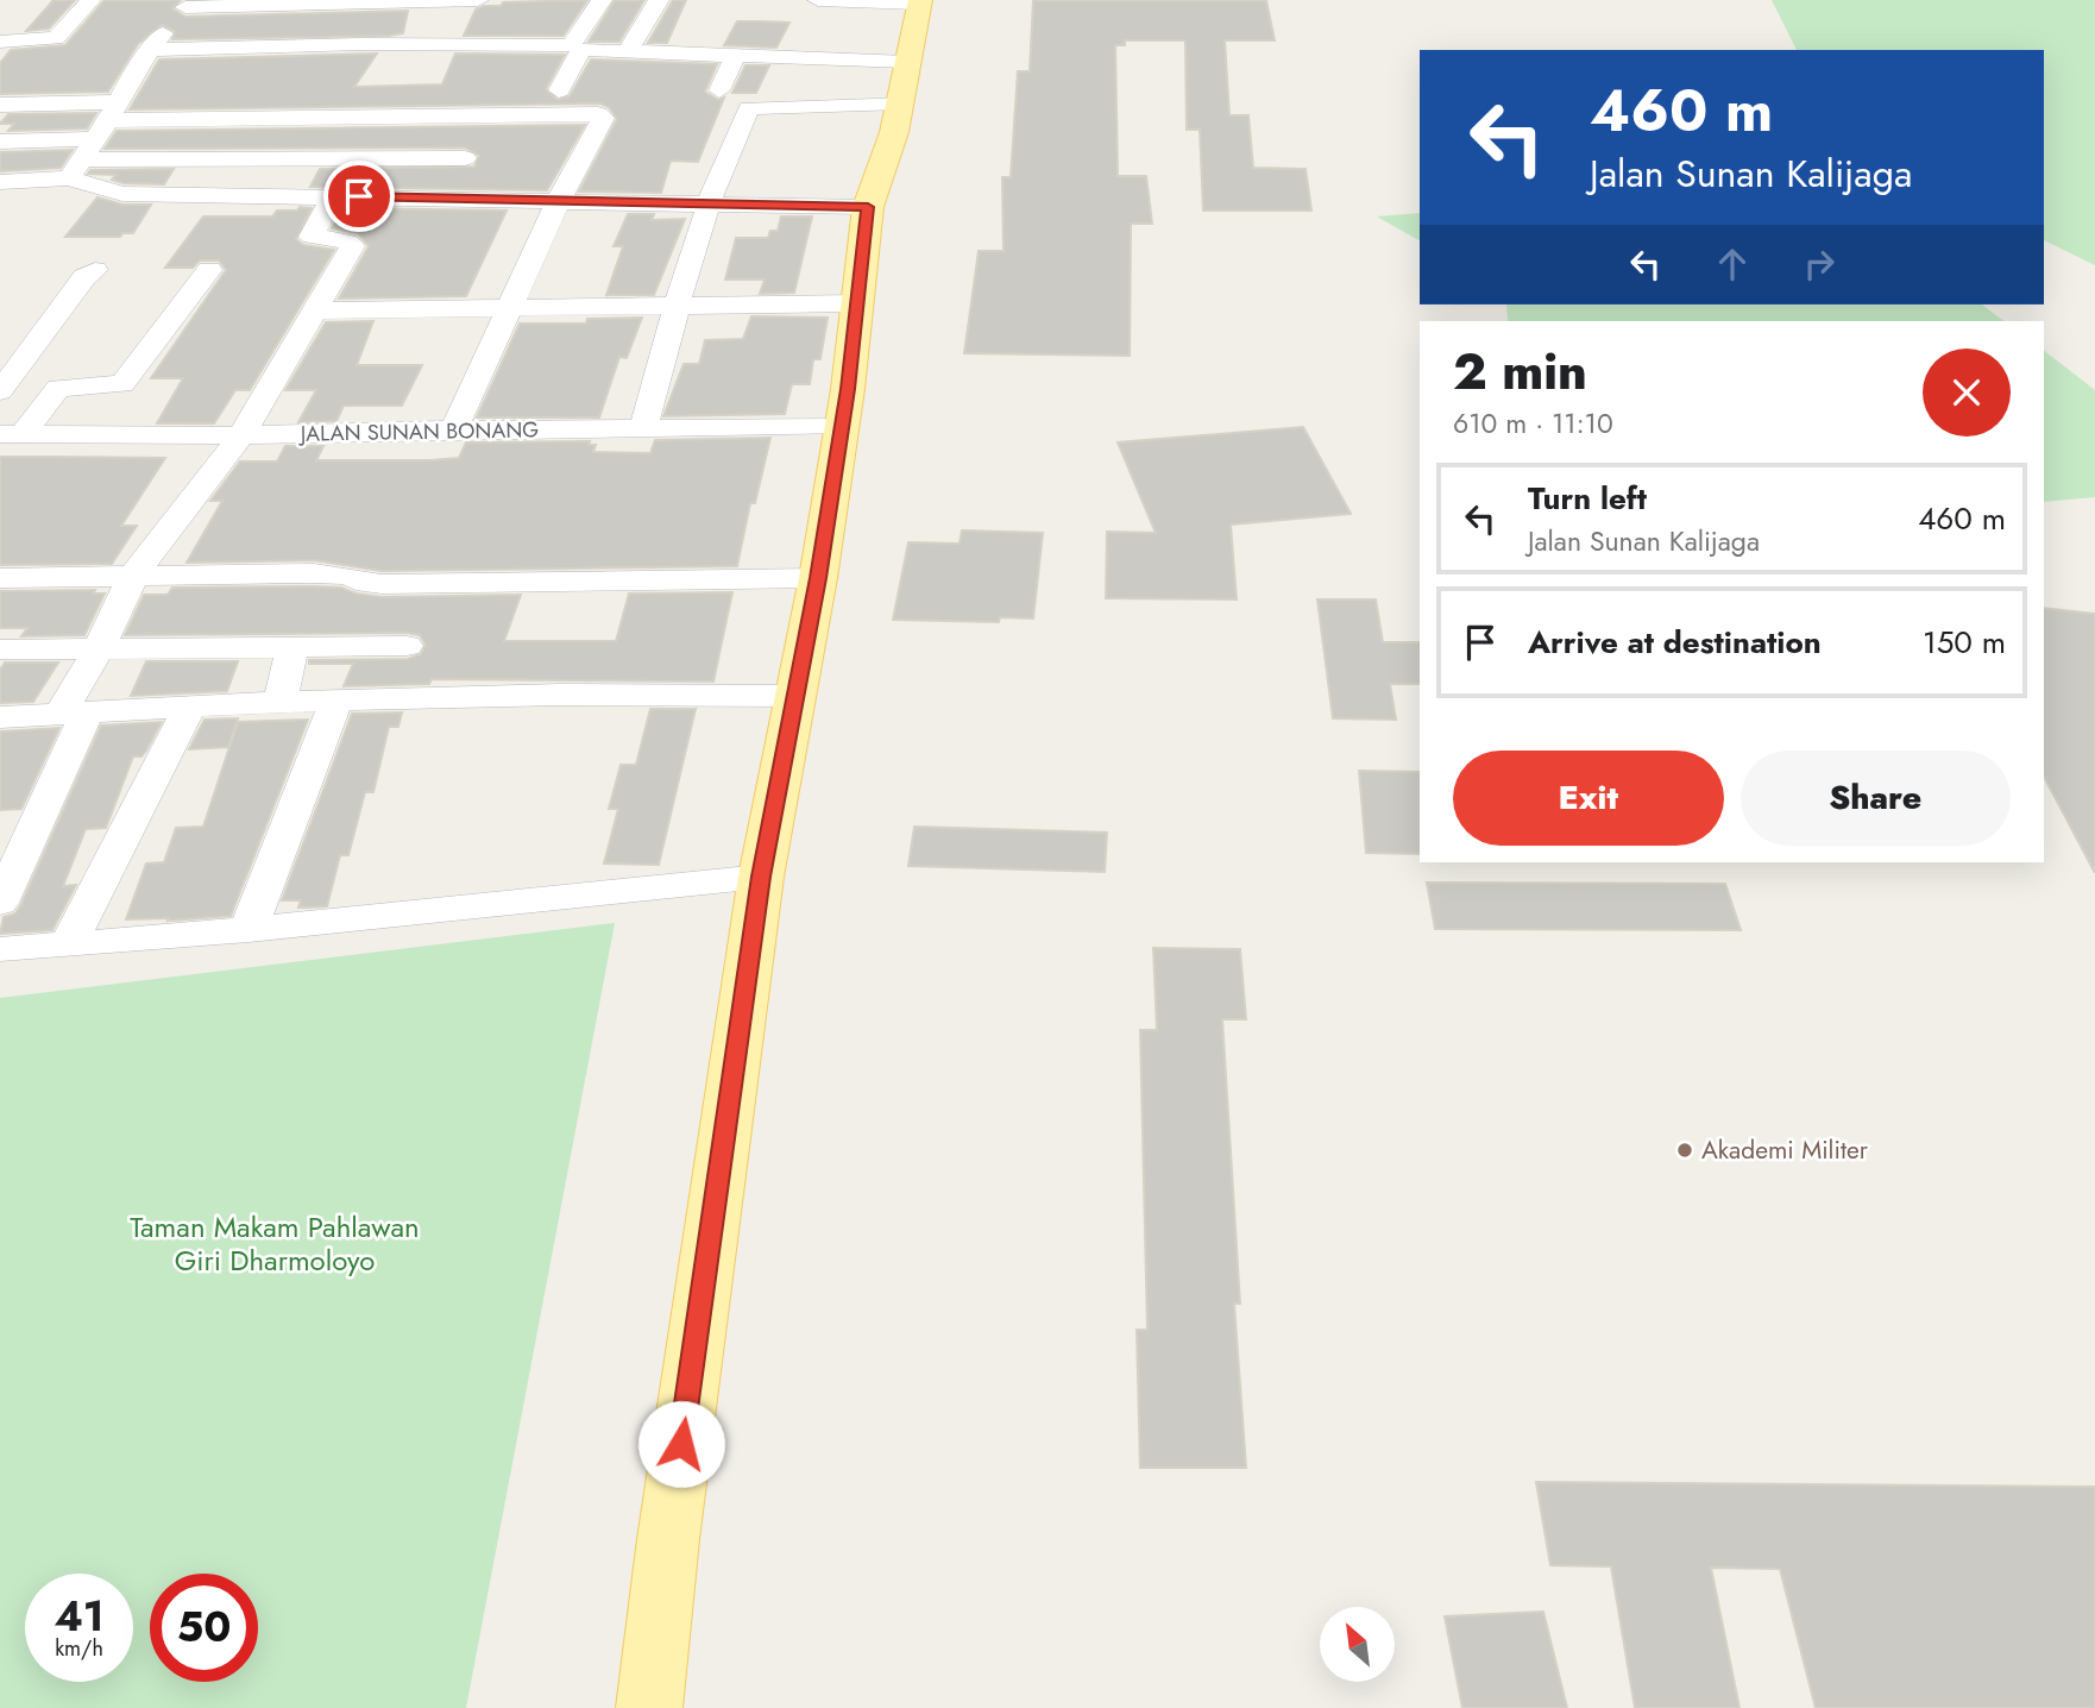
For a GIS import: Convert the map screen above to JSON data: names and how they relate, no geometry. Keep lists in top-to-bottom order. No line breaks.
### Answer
{"streets":{"street":["JALAN SUNAN BONANG"]},"parks":["Taman Makam Pahlawan Giri Dharmoloyo"],"places":["Akademi Militer"],"north":"top left","page":{"turn":["460 m","Jalan Sunan Kalijaga"],"heading":["2 min","610 m · 11:10"],"list":[{"name":"Turn left","note":"Jalan Sunan Kalijaga","value":"460 m"},{"name":"Arrive at destination","value":"150 m"}],"buttons":["Exit","Share"],"speed":"41 km/h","limit":"50"}}
